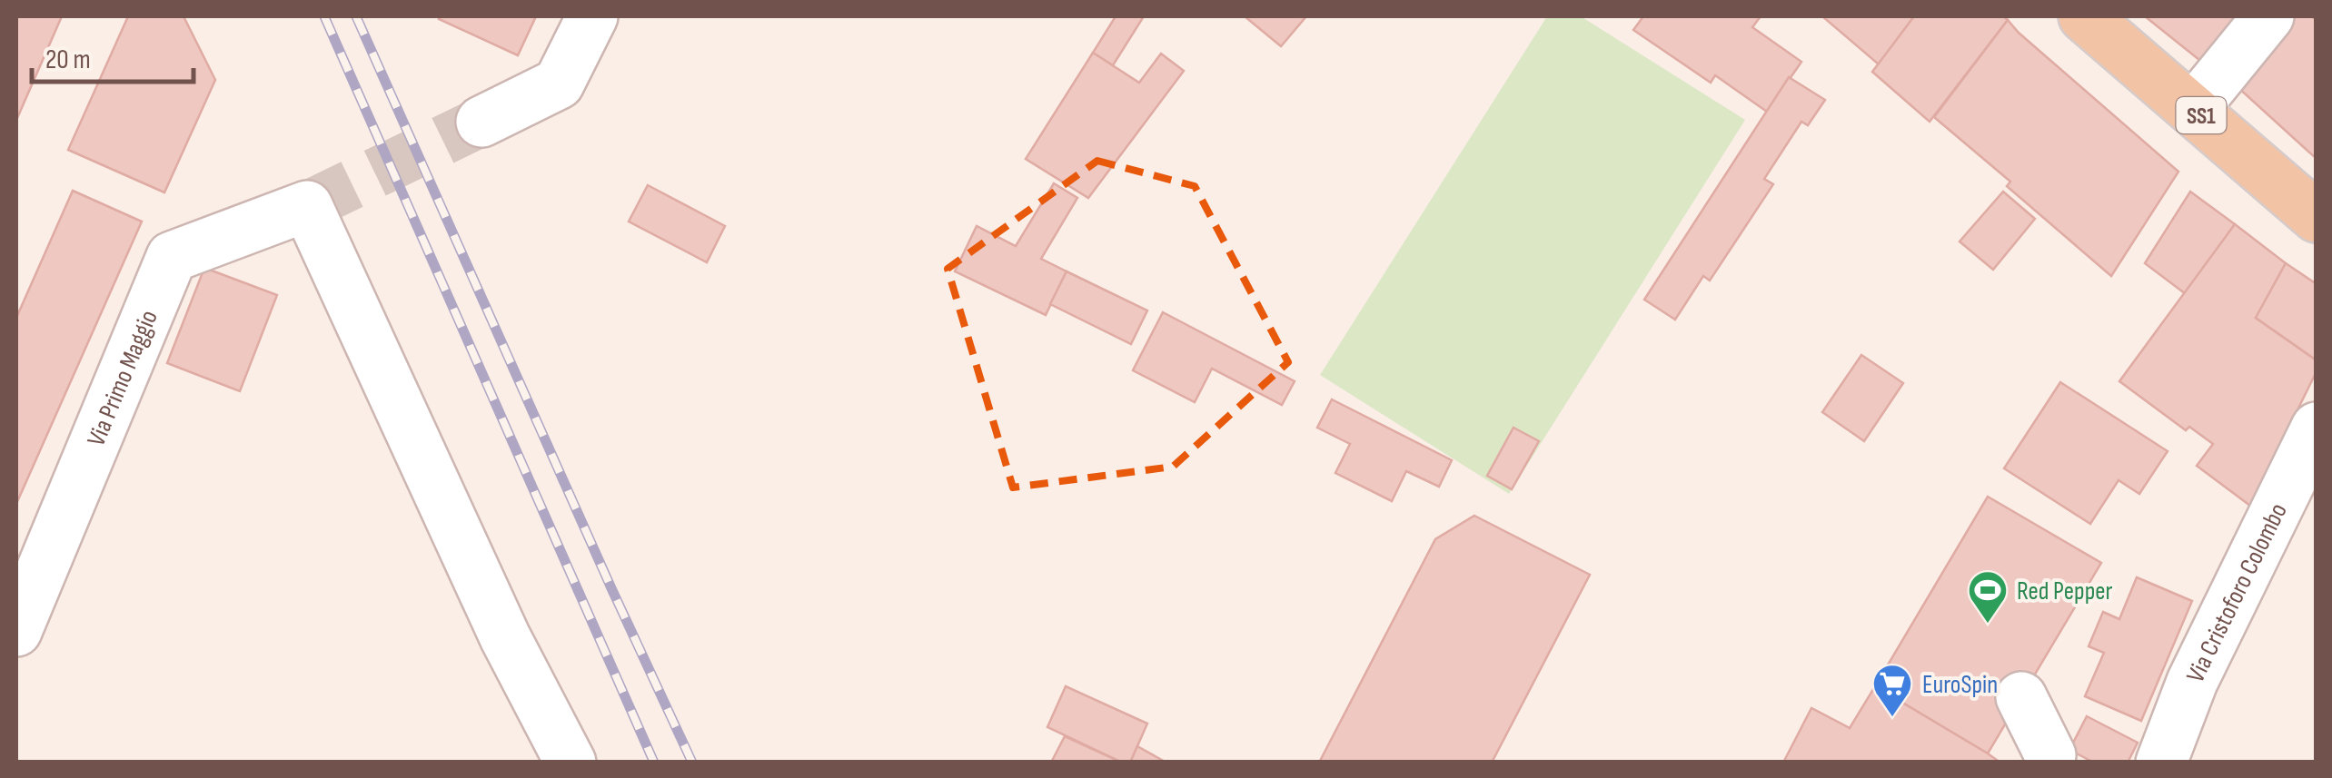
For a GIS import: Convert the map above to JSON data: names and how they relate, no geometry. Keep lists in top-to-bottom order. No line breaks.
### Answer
{"streets":{"main road":["SS1"],"street":["Via Primo Maggio","Via Cristoforo Colombo"]},"places":{"sports":["Red Pepper"],"supermarket":["EuroSpin"]},"scale_bar":"20 m"}
